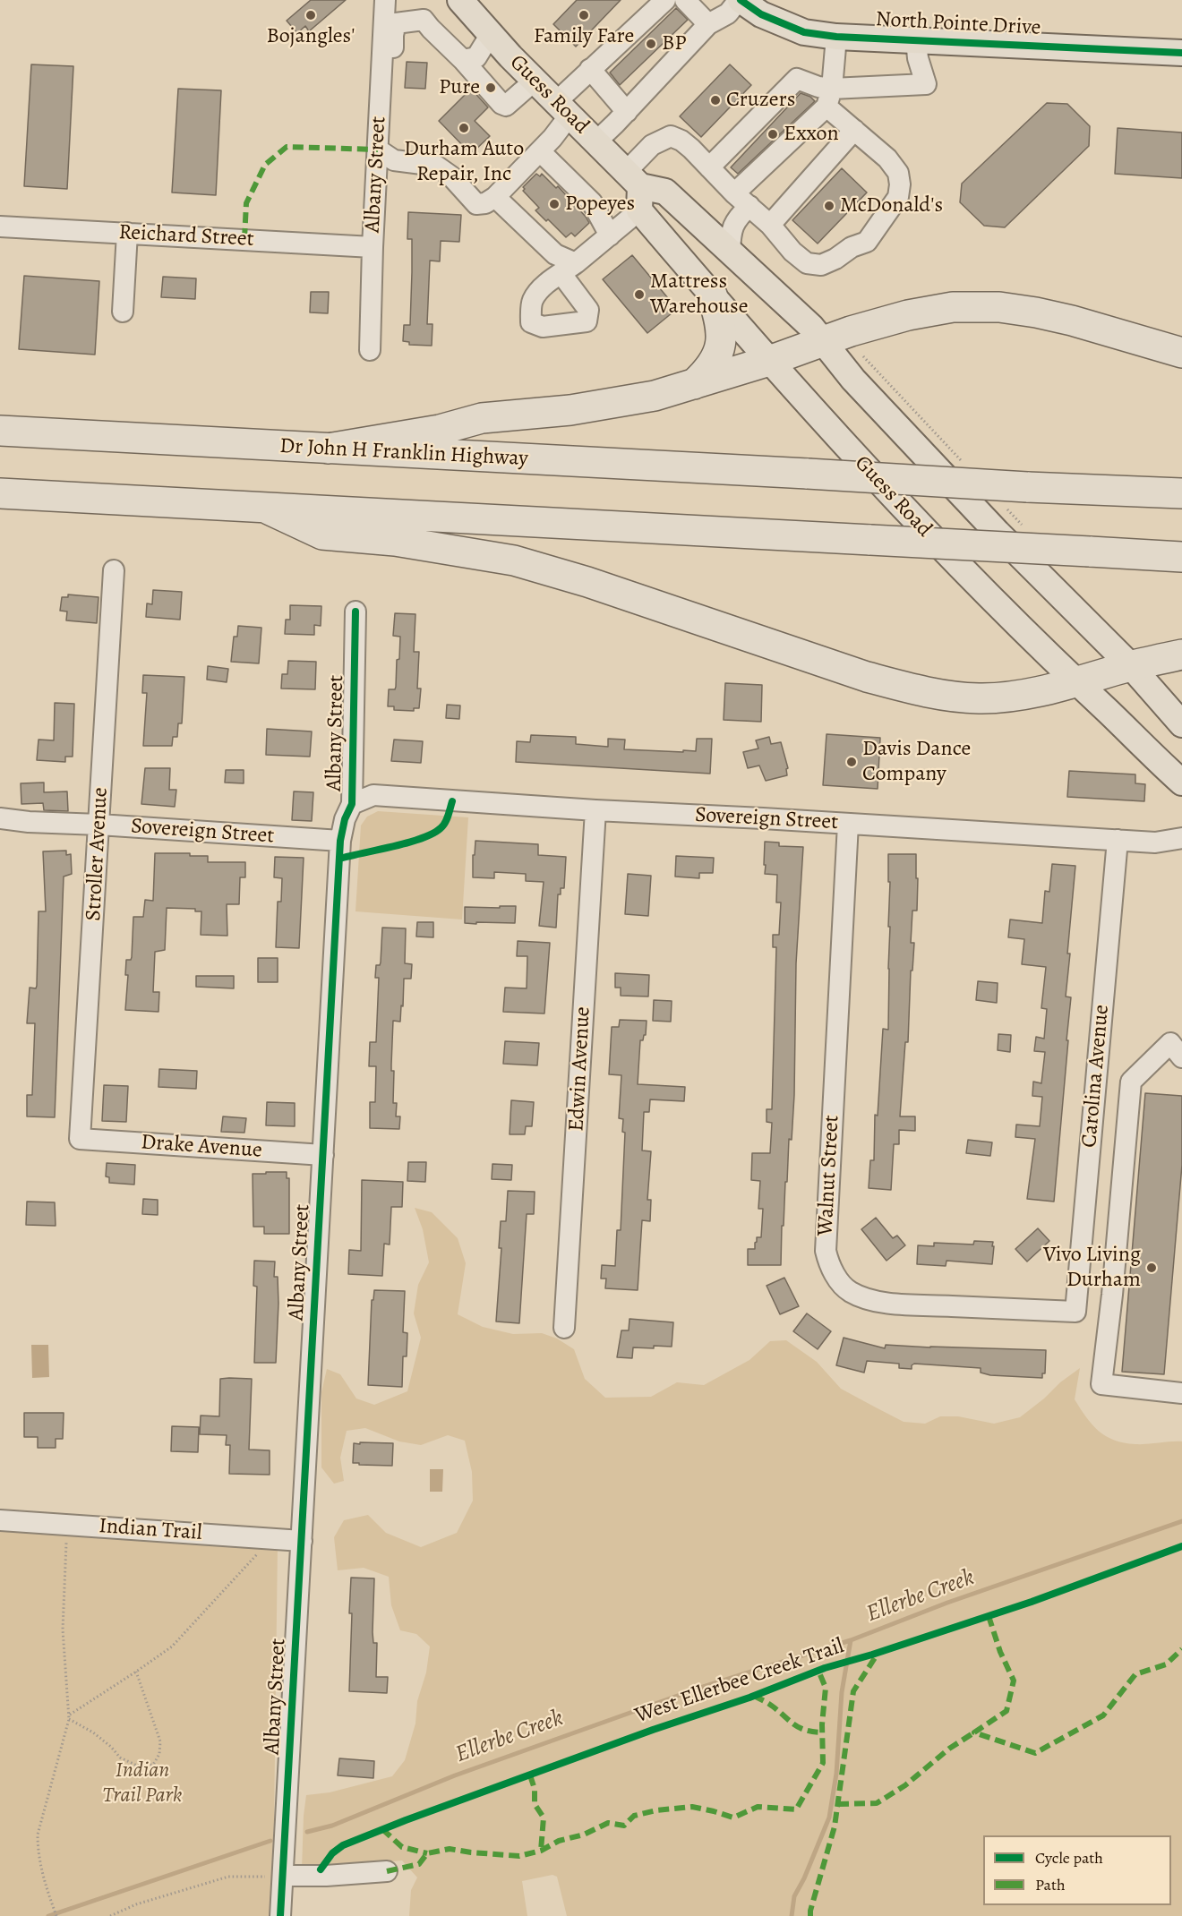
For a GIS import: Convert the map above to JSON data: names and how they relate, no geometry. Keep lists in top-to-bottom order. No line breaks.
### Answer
{"streets":{"highway":["Dr John H Franklin Highway"],"main road":["North Pointe Drive","Guess Road"],"street":["Albany Street","Reichard Street","Sovereign Street","Stroller Avenue","Edwin Avenue","Carolina Avenue","Drake Avenue","Walnut Street","Indian Trail"],"cycle path":["West Ellerbee Creek Trail"]},"crossings":[["Albany Street","Reichard Street"],["Albany Street","Sovereign Street"],["Albany Street","Drake Avenue"],["Albany Street","Indian Trail"],["Sovereign Street","Stroller Avenue"],["Sovereign Street","Edwin Avenue"],["Sovereign Street","Carolina Avenue"],["Sovereign Street","Walnut Street"],["Stroller Avenue","Drake Avenue"],["Carolina Avenue","Walnut Street"]],"water":["Ellerbe Creek"],"parks":["Indian Trail Park"],"places":["Bojangles'","Family Fare","BP","Pure","Cruzers","Durham Auto Repair, Inc","Exxon","Popeyes","McDonald's","Mattress Warehouse","Davis Dance Company","Vivo Living Durham"],"legend":["Cycle path","Path"]}
